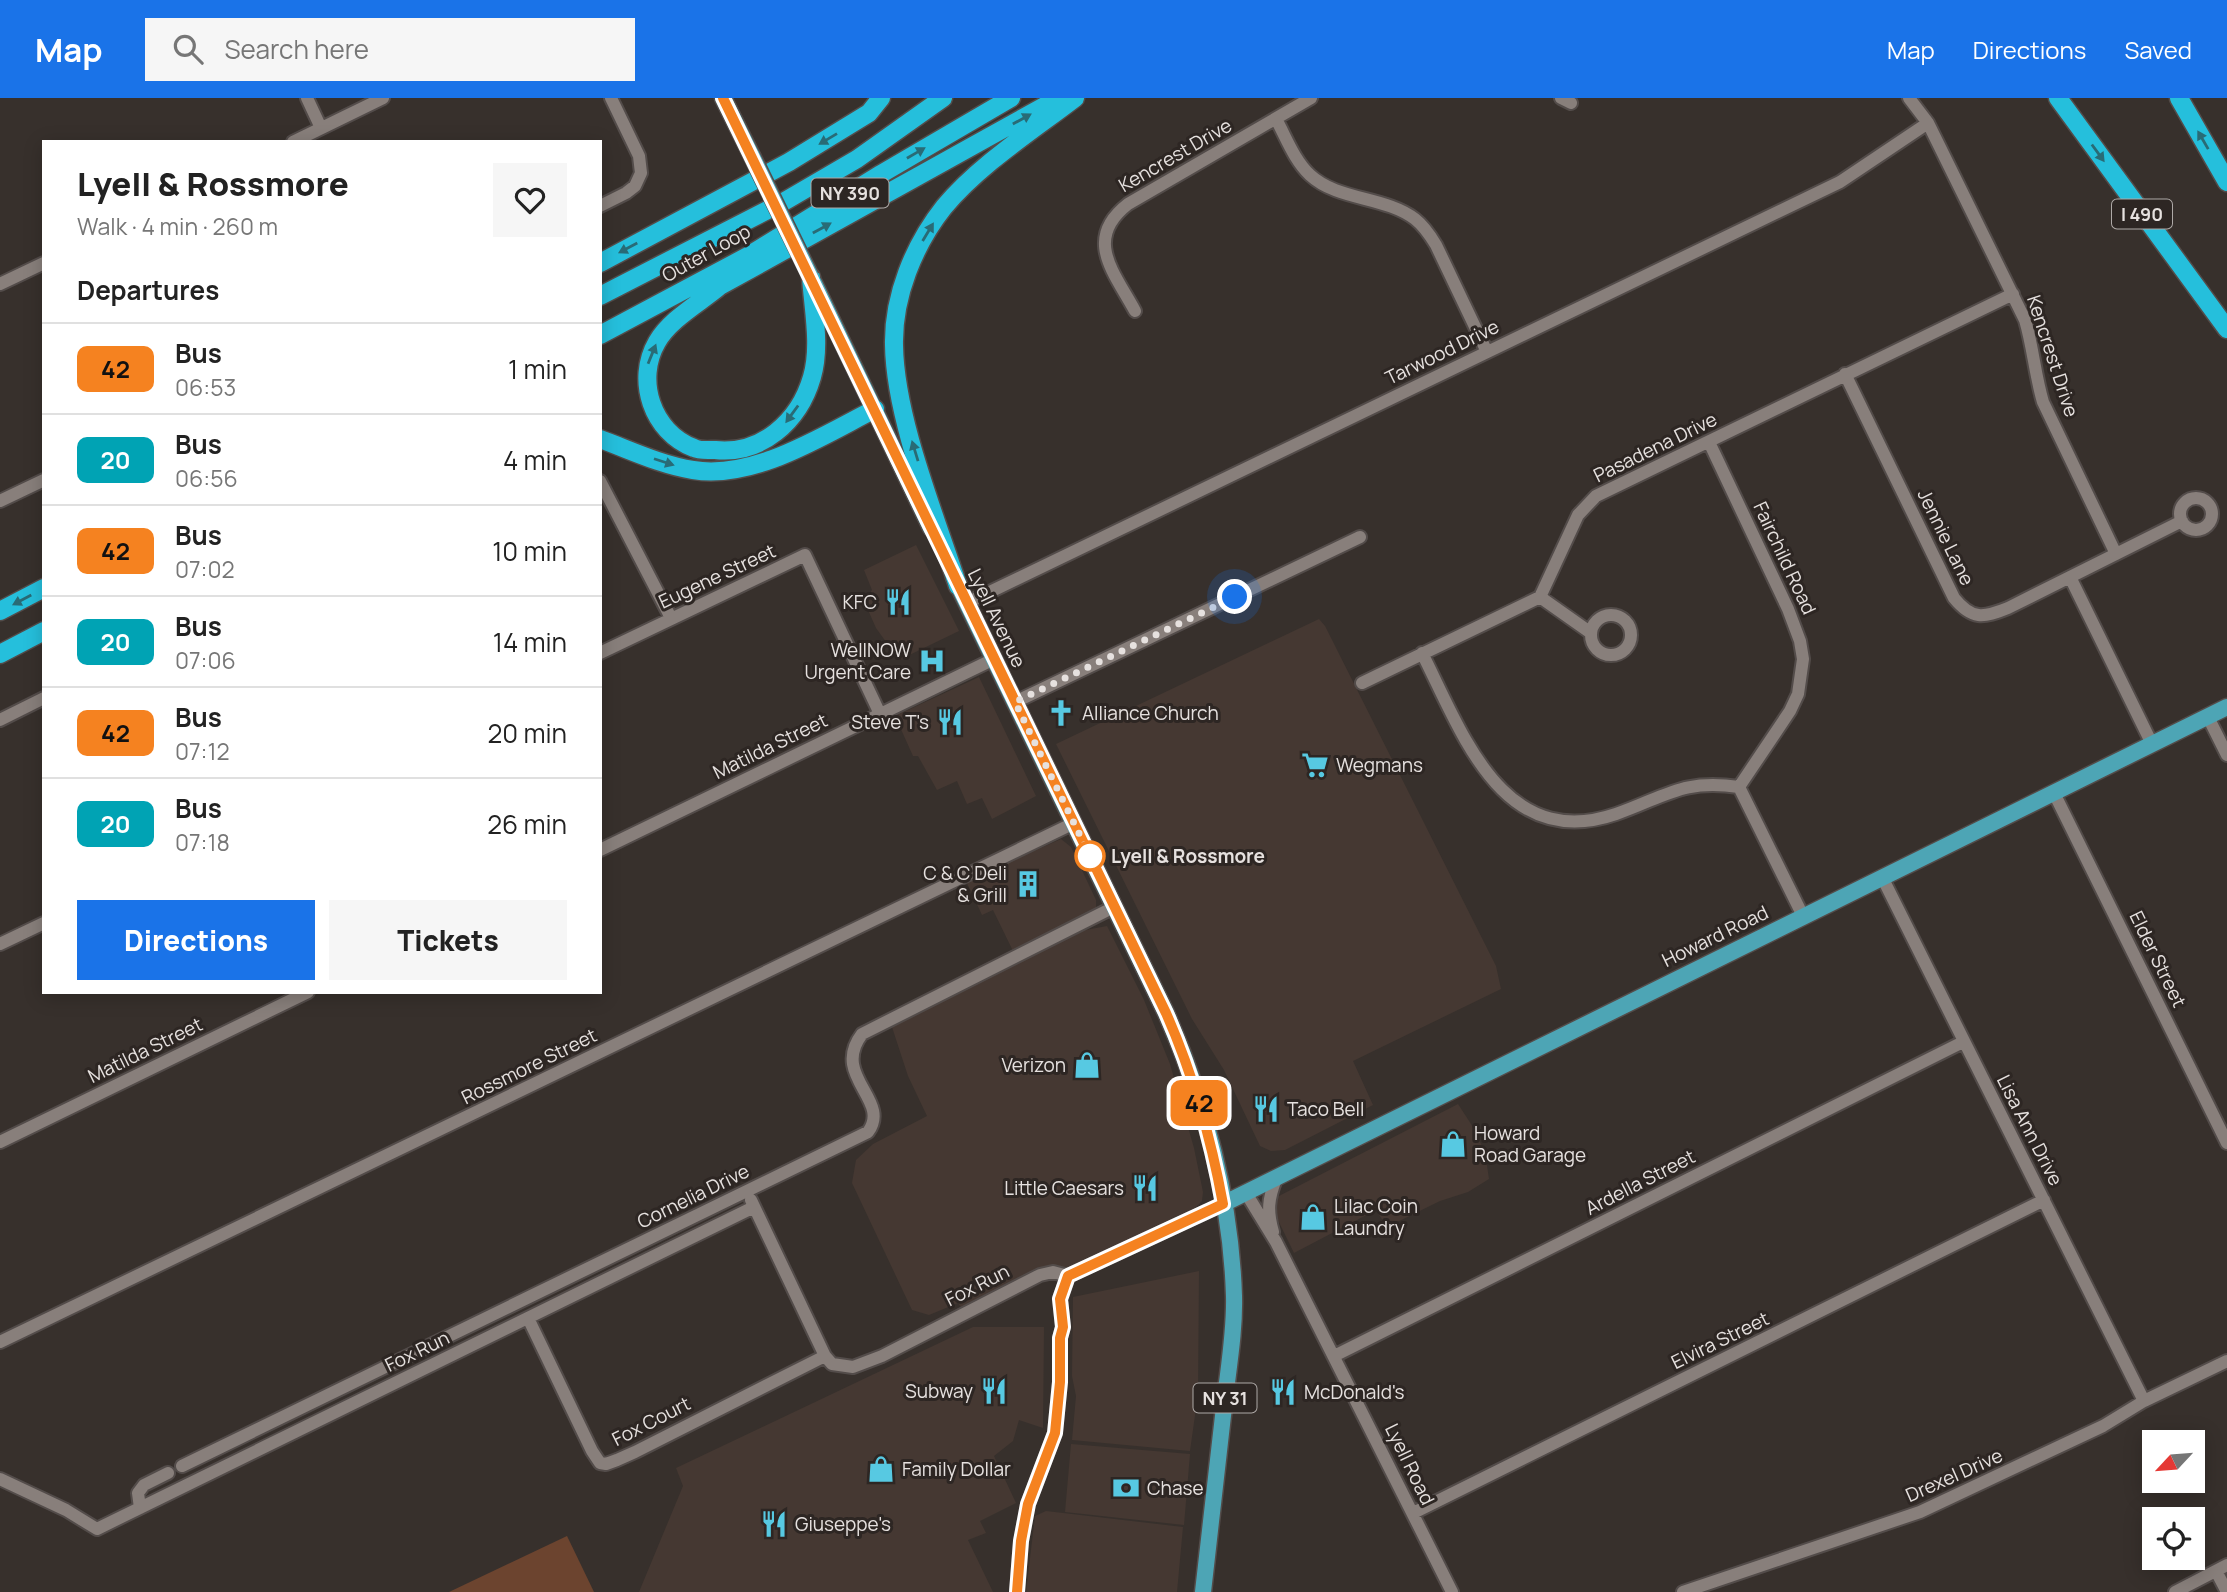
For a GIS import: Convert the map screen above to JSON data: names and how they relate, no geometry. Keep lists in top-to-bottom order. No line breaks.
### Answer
{"streets":{"highway":["NY 390","I 490","Outer Loop"],"main road":["Lyell Avenue","Howard Road","NY 31"],"street":["Kencrest Drive","Tarwood Drive","Pasadena Drive","Jennie Lane","Fairchild Road","Eugene Street","Matilda Street","Elder Street","Rossmore Street","Lisa Ann Drive","Ardella Street","Cornelia Drive","Fox Run","Elvira Street","Fox Court","Lyell Road","Drexel Drive"]},"crossings":[["Kencrest Drive","Tarwood Drive"],["Kencrest Drive","Pasadena Drive"],["Tarwood Drive","Lyell Avenue"],["Pasadena Drive","Jennie Lane"],["Pasadena Drive","Fairchild Road"],["Eugene Street","Matilda Street"],["Lyell Avenue","Matilda Street"],["Lyell Avenue","Howard Road"],["Lyell Avenue","Rossmore Street"],["Lyell Avenue","Cornelia Drive"],["Lyell Avenue","Fox Run"],["Lyell Avenue","NY 31"],["Howard Road","Elder Street"],["Howard Road","Lisa Ann Drive"],["Howard Road","Fox Run"],["Howard Road","NY 31"],["Howard Road","Lyell Road"],["Lisa Ann Drive","Ardella Street"],["Lisa Ann Drive","Elvira Street"],["Lisa Ann Drive","Drexel Drive"],["Ardella Street","Lyell Road"],["Fox Run","NY 31"],["Fox Run","Fox Court"],["Elvira Street","Lyell Road"]],"places":{"restaurant":["KFC","Steve T's","Taco Bell","Little Caesars","Subway","McDonald's","Giuseppe's"],"hospital":["WellNOW Urgent Care"],"church":["Alliance Church"],"supermarket":["Wegmans"],"other":["Lyell & Rossmore"],"building":["C & C Deli & Grill"],"shop":["Verizon","Howard Road Garage","Lilac Coin Laundry","Family Dollar"],"bank":["Chase"]},"lines":["bus line 42"],"north":"bottom left","page":{"header":"Map","search":"Search here","nav":["Map","Directions","Saved"],"on_map":"42","heading":[["Lyell & Rossmore","Walk · 4 min · 260 m"],"Departures"],"list":[{"mark":"42","name":"Bus","note":"06:53","value":"1 min"},{"mark":"20","name":"Bus","note":"06:56","value":"4 min"},{"mark":"42","name":"Bus","note":"07:02","value":"10 min"},{"mark":"20","name":"Bus","note":"07:06","value":"14 min"},{"mark":"42","name":"Bus","note":"07:12","value":"20 min"},{"mark":"20","name":"Bus","note":"07:18","value":"26 min"}],"buttons":["Directions","Tickets"]}}
